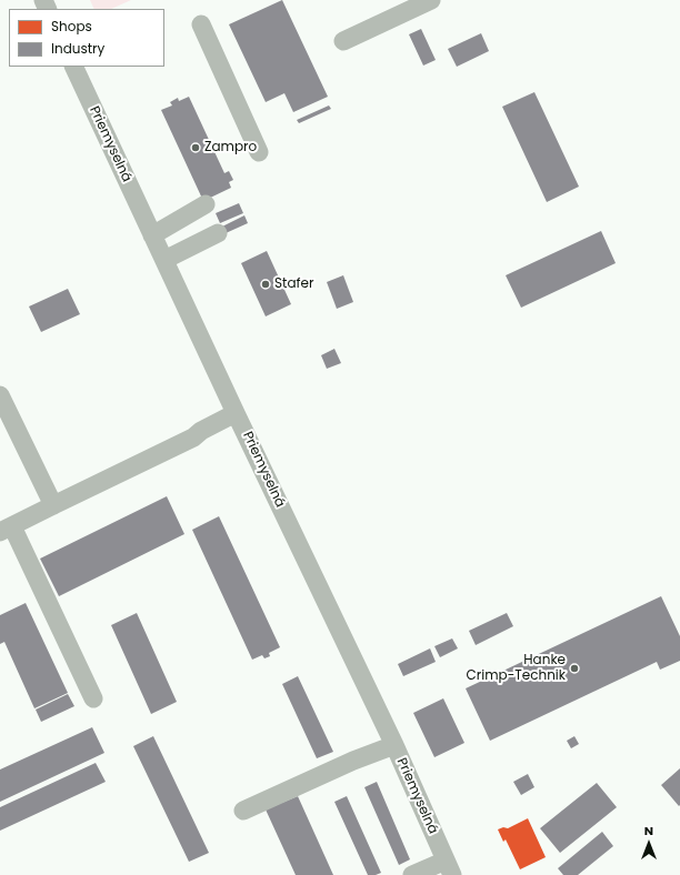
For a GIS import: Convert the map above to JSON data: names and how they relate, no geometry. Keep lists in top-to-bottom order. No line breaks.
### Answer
{"streets":{"lane":["Priemyselná"]},"places":["Zampro","Stafer","Hanke Crimp-Technik"],"legend":["Shops","Industry"],"north":"top"}
